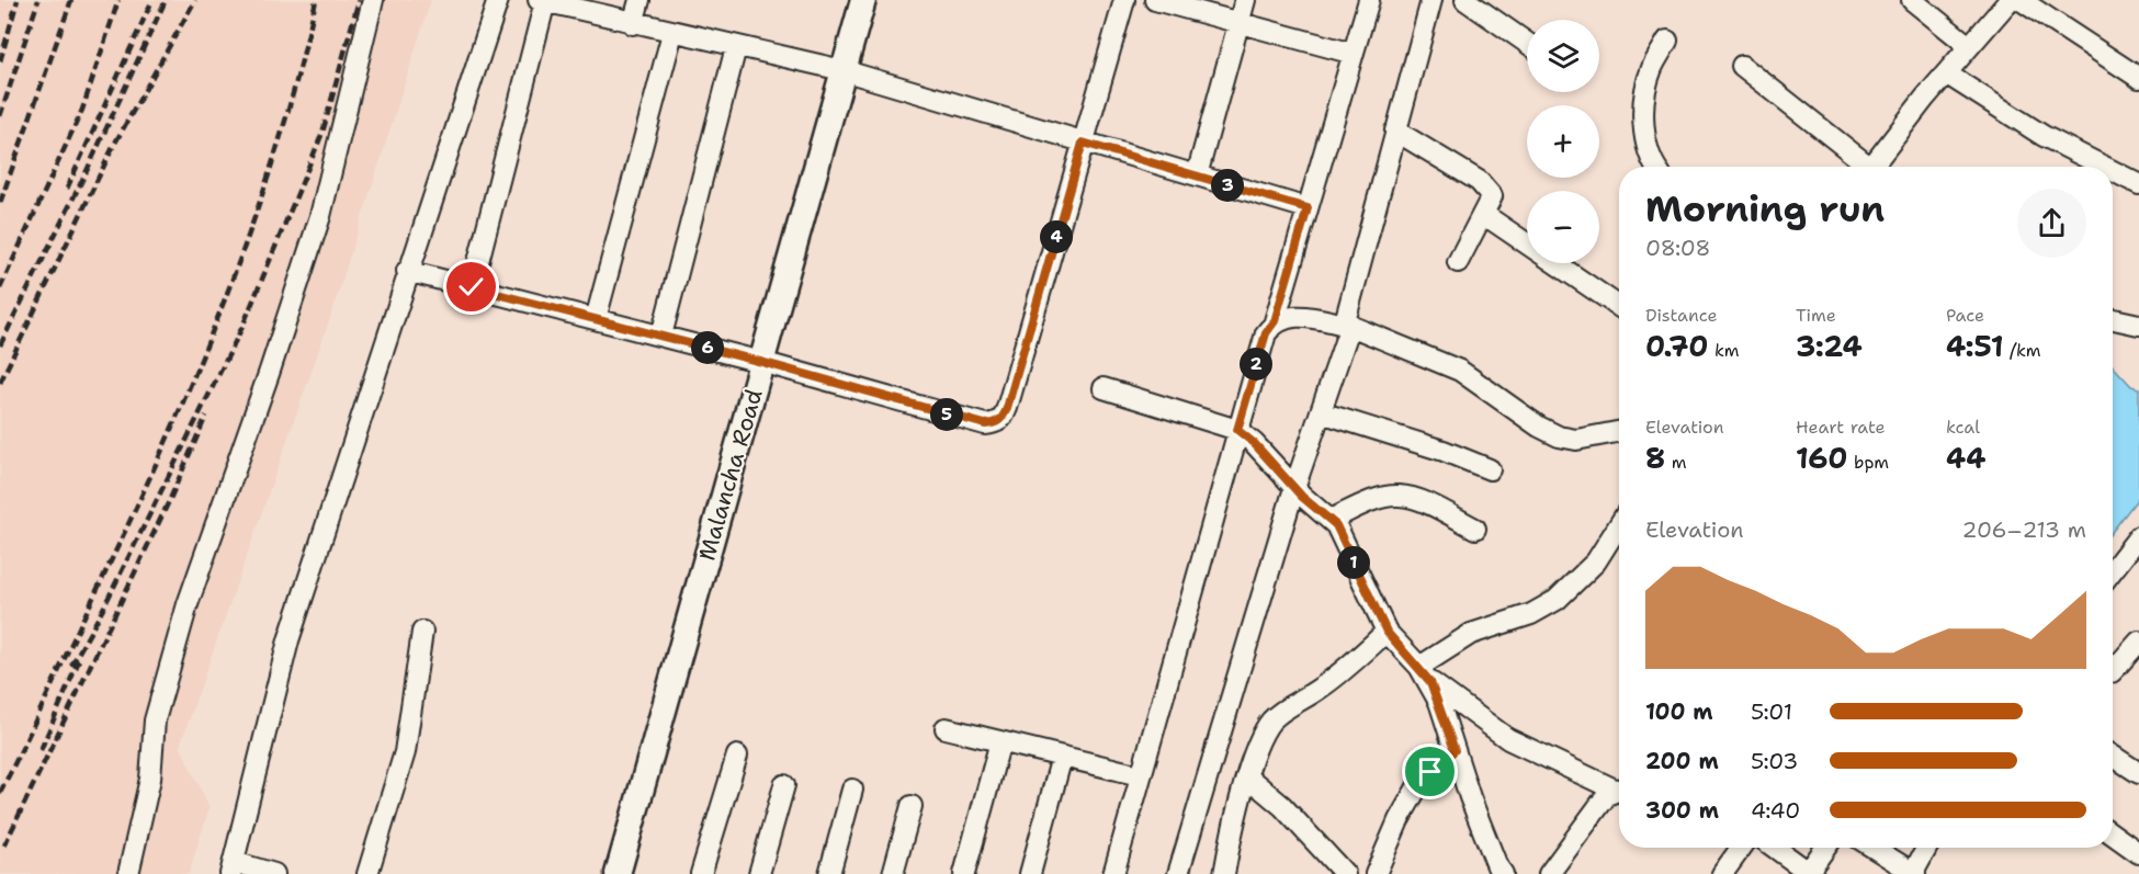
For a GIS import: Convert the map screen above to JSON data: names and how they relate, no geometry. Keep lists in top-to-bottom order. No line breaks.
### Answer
{"streets":{"main road":["Malancha Road"]},"page":{"map_buttons":["+","−"],"heading":["Morning run","08:08"],"pins":["3","4","6","2","5","1"],"stats":[["Distance","0.70 km"],["Time","3:24"],["Pace","4:51 /km"],["Elevation","8 m"],["Heart rate","160 bpm"],["kcal","44"]],"chart":["Elevation","206–213 m"],"list":[{"name":"100 m","note":"5:01"},{"name":"200 m","note":"5:03"},{"name":"300 m","note":"4:40"}]}}
